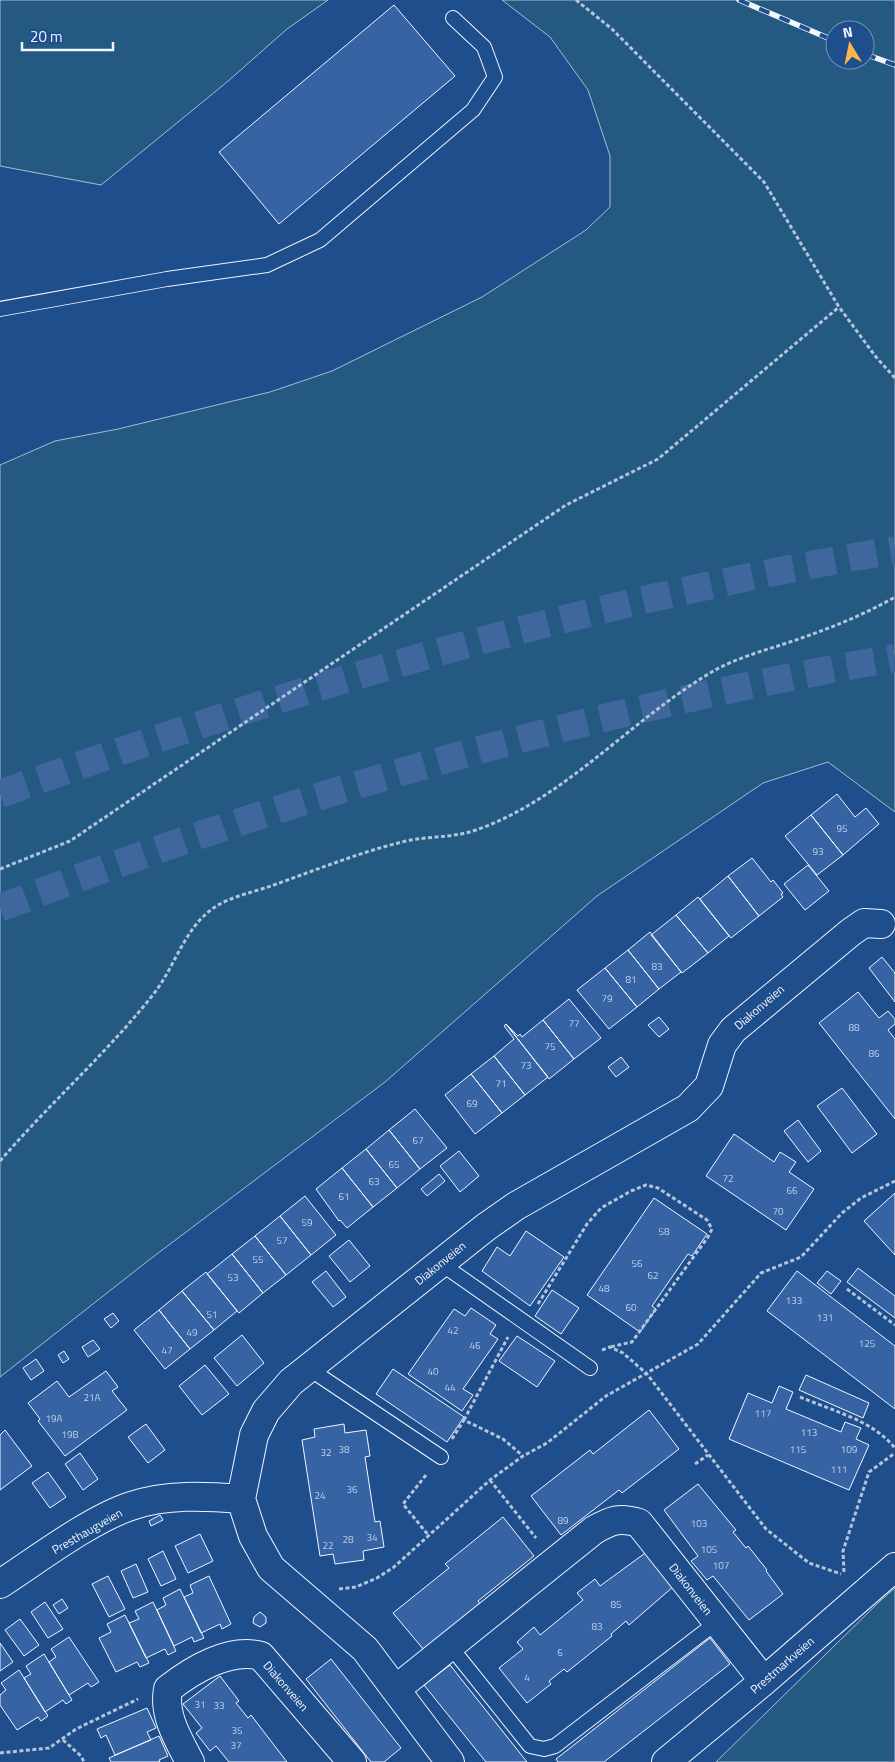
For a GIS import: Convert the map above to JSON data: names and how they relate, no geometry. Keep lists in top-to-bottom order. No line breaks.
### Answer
{"streets":{"street":["Diakonveien","Presthaugveien","Prestmarkveien"]},"crossings":[["Diakonveien","Presthaugveien"],["Diakonveien","Prestmarkveien"]],"house_numbers":["95","93","83","81","79","77","88","75","86","73","71","69","67","65","72","63","66","61","70","59","58","57","55","56","62","53","48","133","60","51","131","42","49","125","46","47","40","44","21A","117","19A","113","19B","38","115","109","32","111","36","24","89","103","34","28","22","105","107","85","83","6","4","31","33","35","37"],"scale_bar":"20 m","north":"top"}
